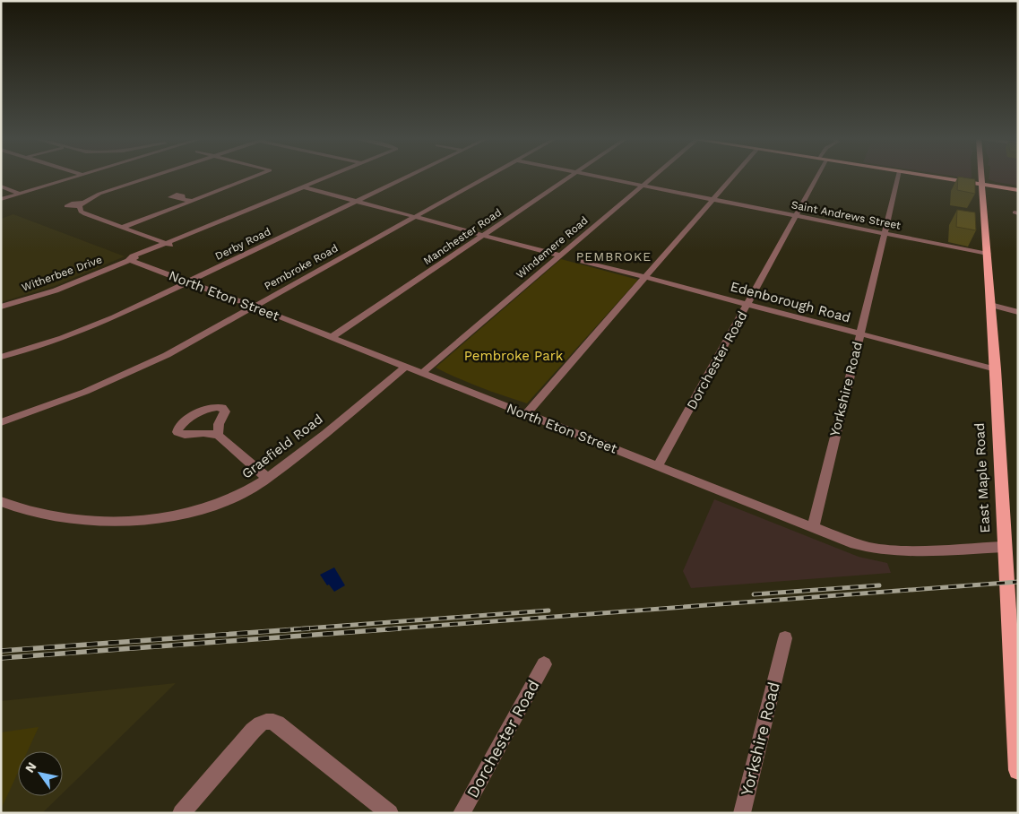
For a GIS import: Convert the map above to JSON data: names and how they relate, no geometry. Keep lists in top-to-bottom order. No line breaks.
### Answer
{"streets":{"main road":["East Maple Road"],"street":["Saint Andrews Street","Manchester Road","Derby Road","Windemere Road","Pembroke Road","Witherbee Drive","North Eton Street","Edenborough Road","Dorchester Road","Yorkshire Road","Graefield Road"]},"crossings":[["Saint Andrews Street","Windemere Road"],["Saint Andrews Street","Dorchester Road"],["Saint Andrews Street","Yorkshire Road"],["Saint Andrews Street","East Maple Road"],["Manchester Road","North Eton Street"],["Derby Road","North Eton Street"],["Windemere Road","North Eton Street"],["Pembroke Road","North Eton Street"],["Witherbee Drive","North Eton Street"],["North Eton Street","Dorchester Road"],["North Eton Street","Yorkshire Road"],["North Eton Street","Graefield Road"],["North Eton Street","East Maple Road"],["Edenborough Road","Dorchester Road"],["Edenborough Road","Yorkshire Road"],["Edenborough Road","East Maple Road"]],"districts":["PEMBROKE"],"parks":["Pembroke Park"],"north":"top left"}
